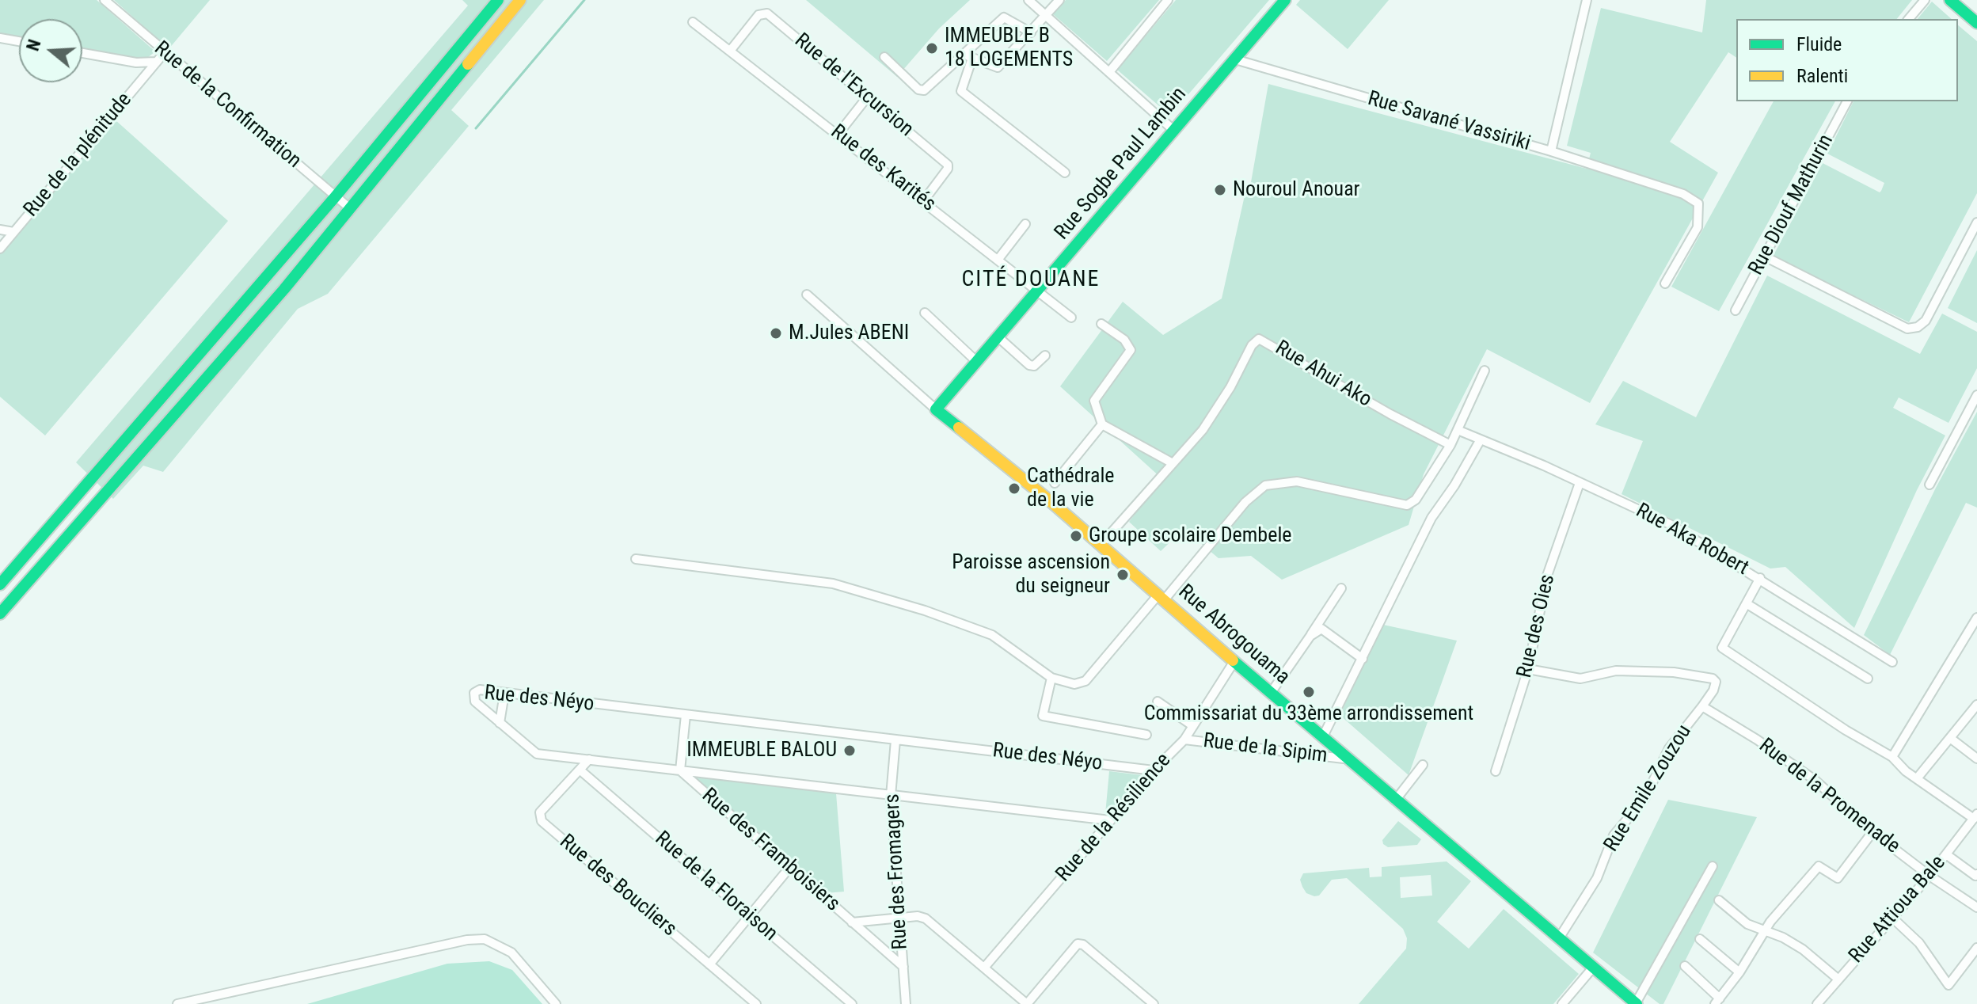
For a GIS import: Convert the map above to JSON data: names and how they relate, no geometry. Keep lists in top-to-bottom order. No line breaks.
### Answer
{"streets":{"main road":["Rue Sogbe Paul Lambin","Rue Abrogouama"],"street":["Rue de l'Excursion","Rue de la Confirmation","Rue Savané Vassiriki","Rue de la plénitude","Rue des Karités","Rue Diouf Mathurin","Rue Ahui Ako","Rue Aka Robert","Rue des Oies","Rue des Néyo","Rue de la Sipim","Rue Emile Zouzou","Rue de la Promenade","Rue de la Résilience","Rue des Framboisiers","Rue des Fromagers","Rue des Boucliers","Rue de la Floraison","Rue Attioua Bale"]},"crossings":[["Rue de l'Excursion","Rue des Karités"],["Rue de la Confirmation","Rue de la plénitude"],["Rue Savané Vassiriki","Rue Sogbe Paul Lambin"],["Rue Sogbe Paul Lambin","Rue des Karités"],["Rue Sogbe Paul Lambin","Rue Abrogouama"],["Rue Ahui Ako","Rue Abrogouama"],["Rue Aka Robert","Rue des Oies"],["Rue Abrogouama","Rue de la Sipim"],["Rue Abrogouama","Rue Emile Zouzou"],["Rue Abrogouama","Rue de la Résilience"],["Rue des Néyo","Rue de la Résilience"],["Rue des Néyo","Rue des Framboisiers"],["Rue des Néyo","Rue des Fromagers"],["Rue des Néyo","Rue des Boucliers"],["Rue de la Sipim","Rue de la Résilience"],["Rue Emile Zouzou","Rue de la Promenade"],["Rue de la Promenade","Rue Attioua Bale"],["Rue des Framboisiers","Rue des Fromagers"],["Rue des Boucliers","Rue de la Floraison"]],"districts":["CITÉ DOUANE"],"places":["IMMEUBLE B 18 LOGEMENTS","Nouroul Anouar","M.Jules ABENI","Cathédrale de la vie","Groupe scolaire Dembele","Paroisse ascension du seigneur","Commissariat du 33ème arrondissement","IMMEUBLE BALOU"],"legend":["Fluide","Ralenti"],"north":"left"}
